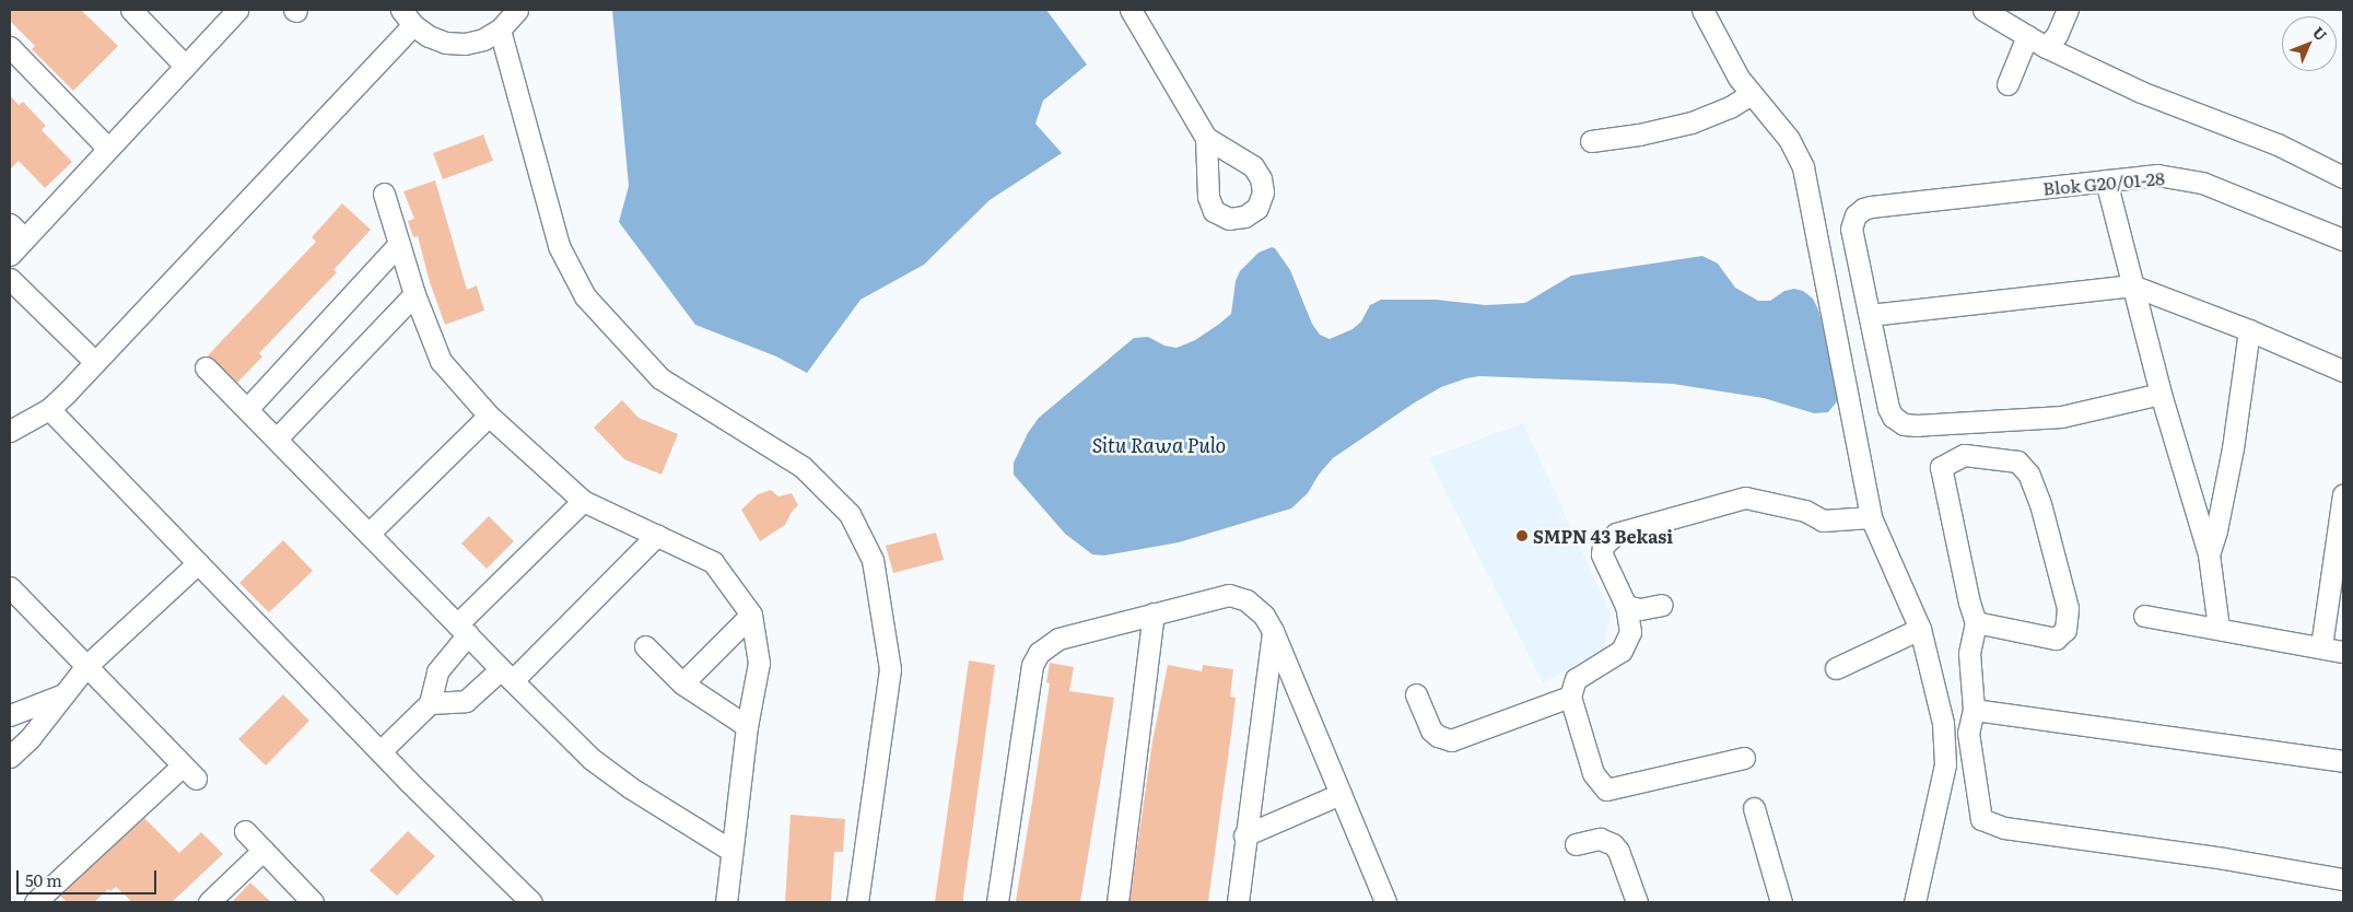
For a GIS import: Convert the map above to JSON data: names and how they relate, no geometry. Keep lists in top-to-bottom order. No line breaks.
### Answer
{"streets":{"street":["Blok G20/01-28"]},"water":["Situ Rawa Pulo"],"places":["SMPN 43 Bekasi"],"scale_bar":"50 m","north":"top right"}
